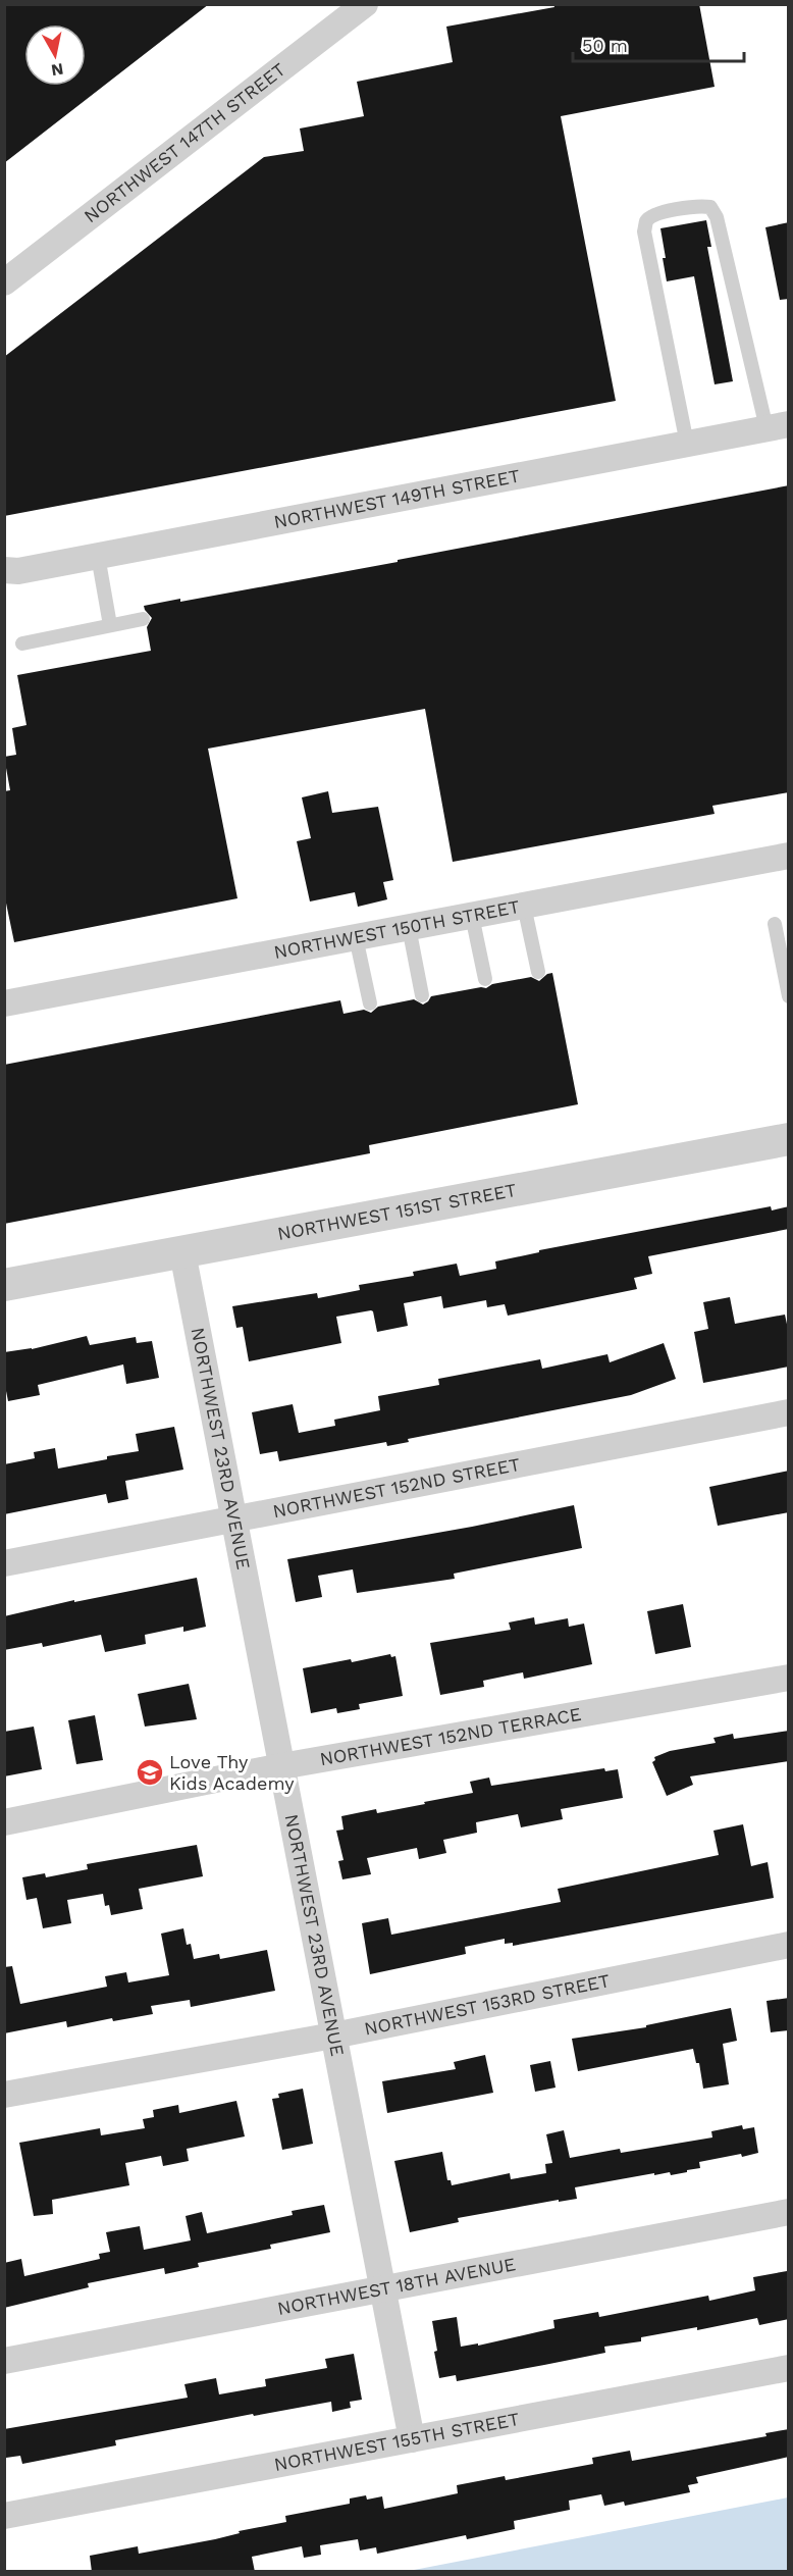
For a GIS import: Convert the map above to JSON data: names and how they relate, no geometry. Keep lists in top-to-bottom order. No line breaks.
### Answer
{"streets":{"street":["NORTHWEST 147TH STREET","NORTHWEST 149TH STREET","NORTHWEST 150TH STREET","NORTHWEST 151ST STREET","NORTHWEST 23RD AVENUE","NORTHWEST 152ND STREET","NORTHWEST 152ND TERRACE","NORTHWEST 153RD STREET","NORTHWEST 18TH AVENUE","NORTHWEST 155TH STREET"]},"crossings":[["NORTHWEST 151ST STREET","NORTHWEST 23RD AVENUE"],["NORTHWEST 23RD AVENUE","NORTHWEST 152ND STREET"],["NORTHWEST 23RD AVENUE","NORTHWEST 152ND TERRACE"],["NORTHWEST 23RD AVENUE","NORTHWEST 153RD STREET"],["NORTHWEST 23RD AVENUE","NORTHWEST 18TH AVENUE"],["NORTHWEST 23RD AVENUE","NORTHWEST 155TH STREET"]],"places":{"school or university":["Love Thy Kids Academy"]},"scale_bar":"50 m","north":"bottom"}
